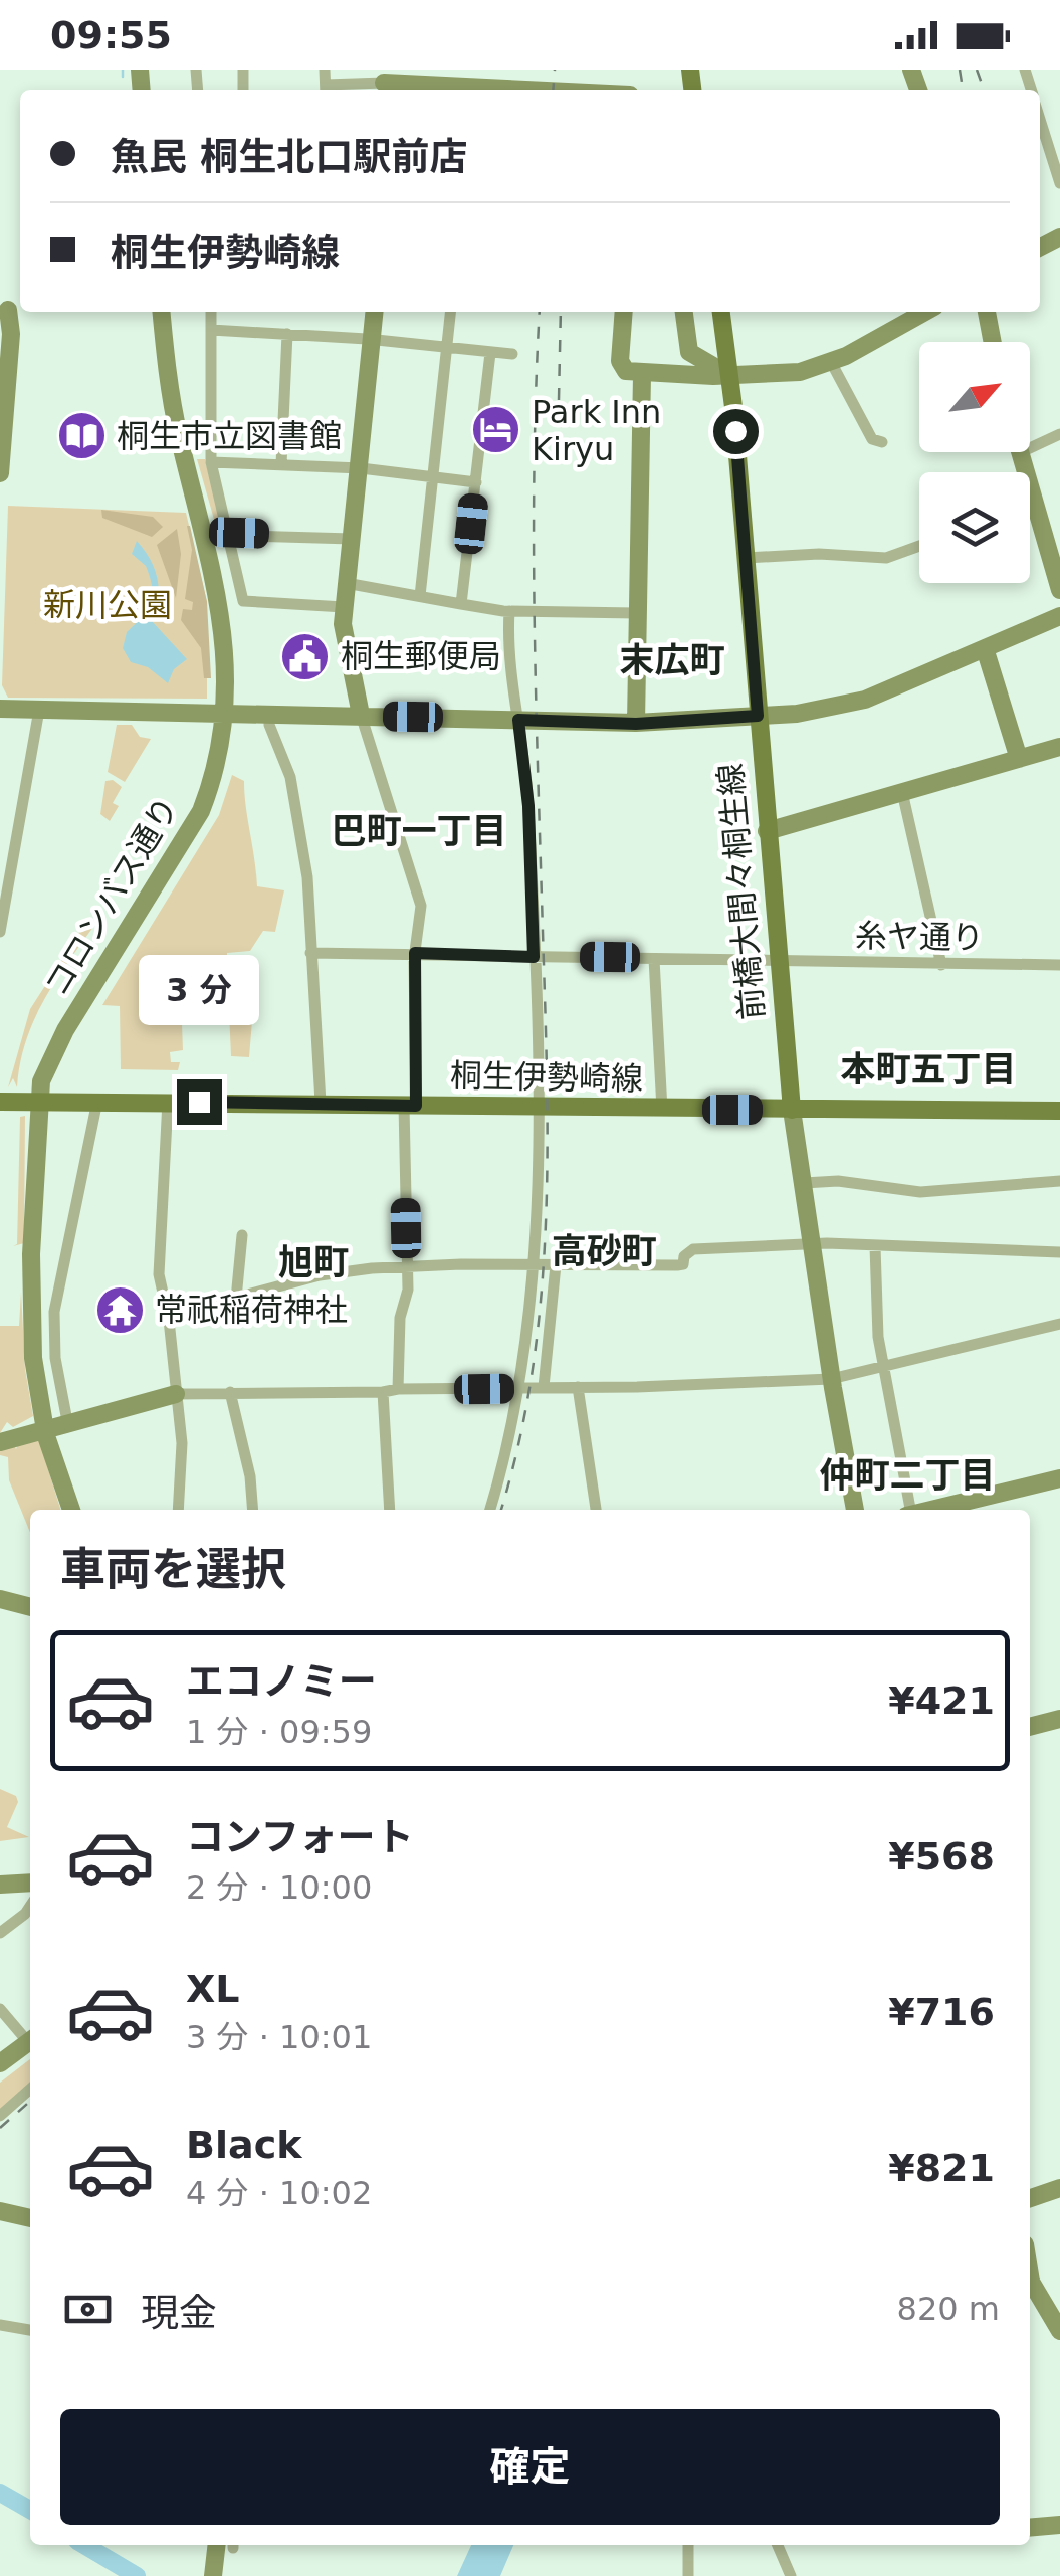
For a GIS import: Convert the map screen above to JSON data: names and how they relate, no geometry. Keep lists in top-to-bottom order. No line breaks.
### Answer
{"streets":{"main road":["前橋大間々桐生線","桐生伊勢崎線"],"street":["コロンバス通り","糸ヤ通り"]},"crossings":[["前橋大間々桐生線","糸ヤ通り"],["前橋大間々桐生線","桐生伊勢崎線"],["コロンバス通り","桐生伊勢崎線"]],"districts":["末広町","巴町一丁目","本町五丁目","高砂町","旭町","仲町二丁目"],"parks":["新川公園"],"places":{"hotel":["Park Inn Kiryu"],"library":["桐生市立図書館"],"public building":["桐生郵便局"],"temple":["常祇稲荷神社"]},"north":"top right","page":{"status":"09:55","banner":["魚民 桐生北口駅前店","桐生伊勢崎線"],"bubble":"3 分","heading":"車両を選択","list":[{"name":"エコノミー","note":"1 分 · 09:59","value":"¥421"},{"name":"コンフォート","note":"2 分 · 10:00","value":"¥568"},{"name":"XL","note":"3 分 · 10:01","value":"¥716"},{"name":"Black","note":"4 分 · 10:02","value":"¥821"}],"pay":["現金","820 m"],"buttons":"確定"}}
